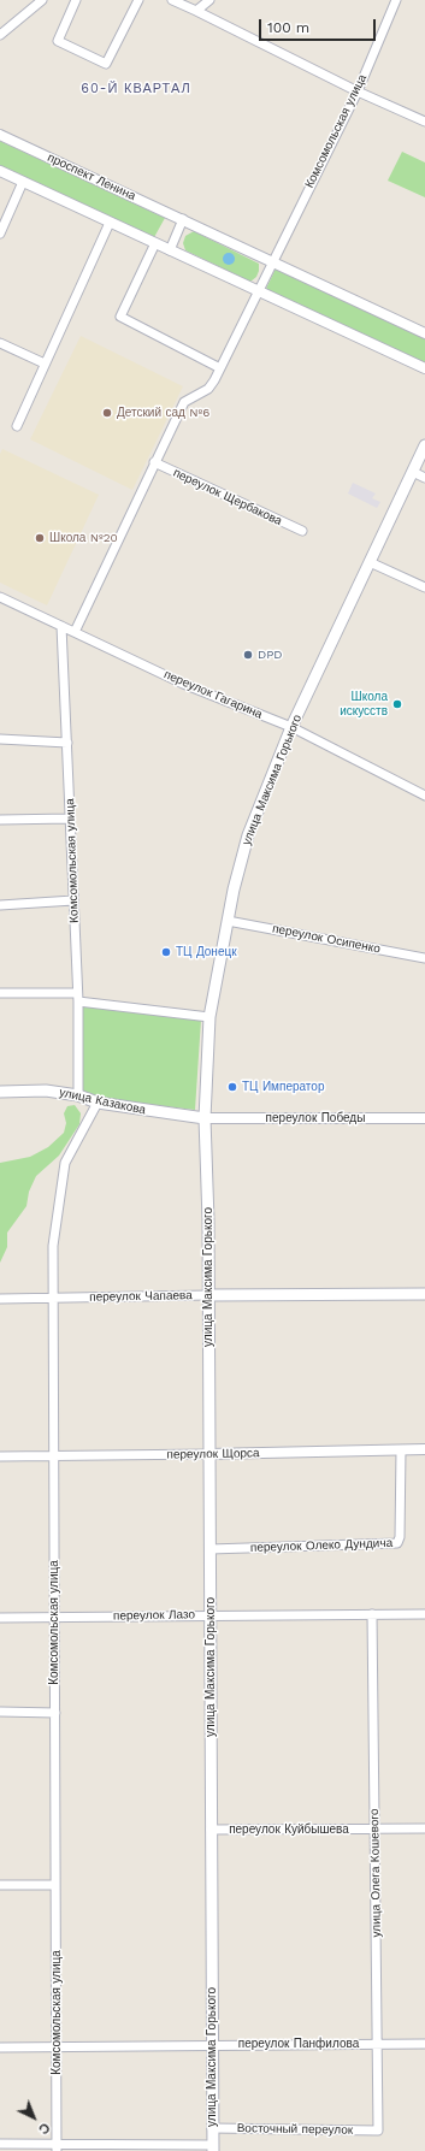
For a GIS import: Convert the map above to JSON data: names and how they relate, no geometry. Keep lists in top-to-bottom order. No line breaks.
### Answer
{"streets":{"main road":["улица Максима Горького","улица Казакова","переулок Чапаева"],"street":["Комсомольская улица","проспект Ленина","переулок Щербакова","переулок Гагарина","переулок Осипенко","переулок Победы","переулок Щорса","переулок Олеко Дундича","переулок Лазо","переулок Куйбышева","улица Олега Кошевого","переулок Панфилова","Восточный переулок"]},"crossings":[["Комсомольская улица","проспект Ленина"],["Комсомольская улица","переулок Гагарина"],["Комсомольская улица","улица Казакова"],["Комсомольская улица","переулок Чапаева"],["Комсомольская улица","переулок Щорса"],["Комсомольская улица","переулок Лазо"],["Комсомольская улица","переулок Панфилова"],["переулок Гагарина","улица Максима Горького"],["улица Максима Горького","переулок Осипенко"],["улица Максима Горького","улица Казакова"],["улица Максима Горького","переулок Победы"],["улица Максима Горького","переулок Чапаева"],["улица Максима Горького","переулок Щорса"],["улица Максима Горького","переулок Олеко Дундича"],["улица Максима Горького","переулок Лазо"],["улица Максима Горького","переулок Куйбышева"],["улица Максима Горького","переулок Панфилова"],["улица Максима Горького","Восточный переулок"],["улица Казакова","переулок Победы"],["переулок Щорса","переулок Олеко Дундича"],["переулок Лазо","улица Олега Кошевого"],["переулок Куйбышева","улица Олега Кошевого"],["улица Олега Кошевого","переулок Панфилова"],["улица Олега Кошевого","Восточный переулок"]],"districts":["60-Й КВАРТАЛ"],"places":["Детский сад №6","Школа №20","DPD","Школа искусств","ТЦ Донецк","ТЦ Император"],"scale_bar":"100 m","north":"bottom right"}
